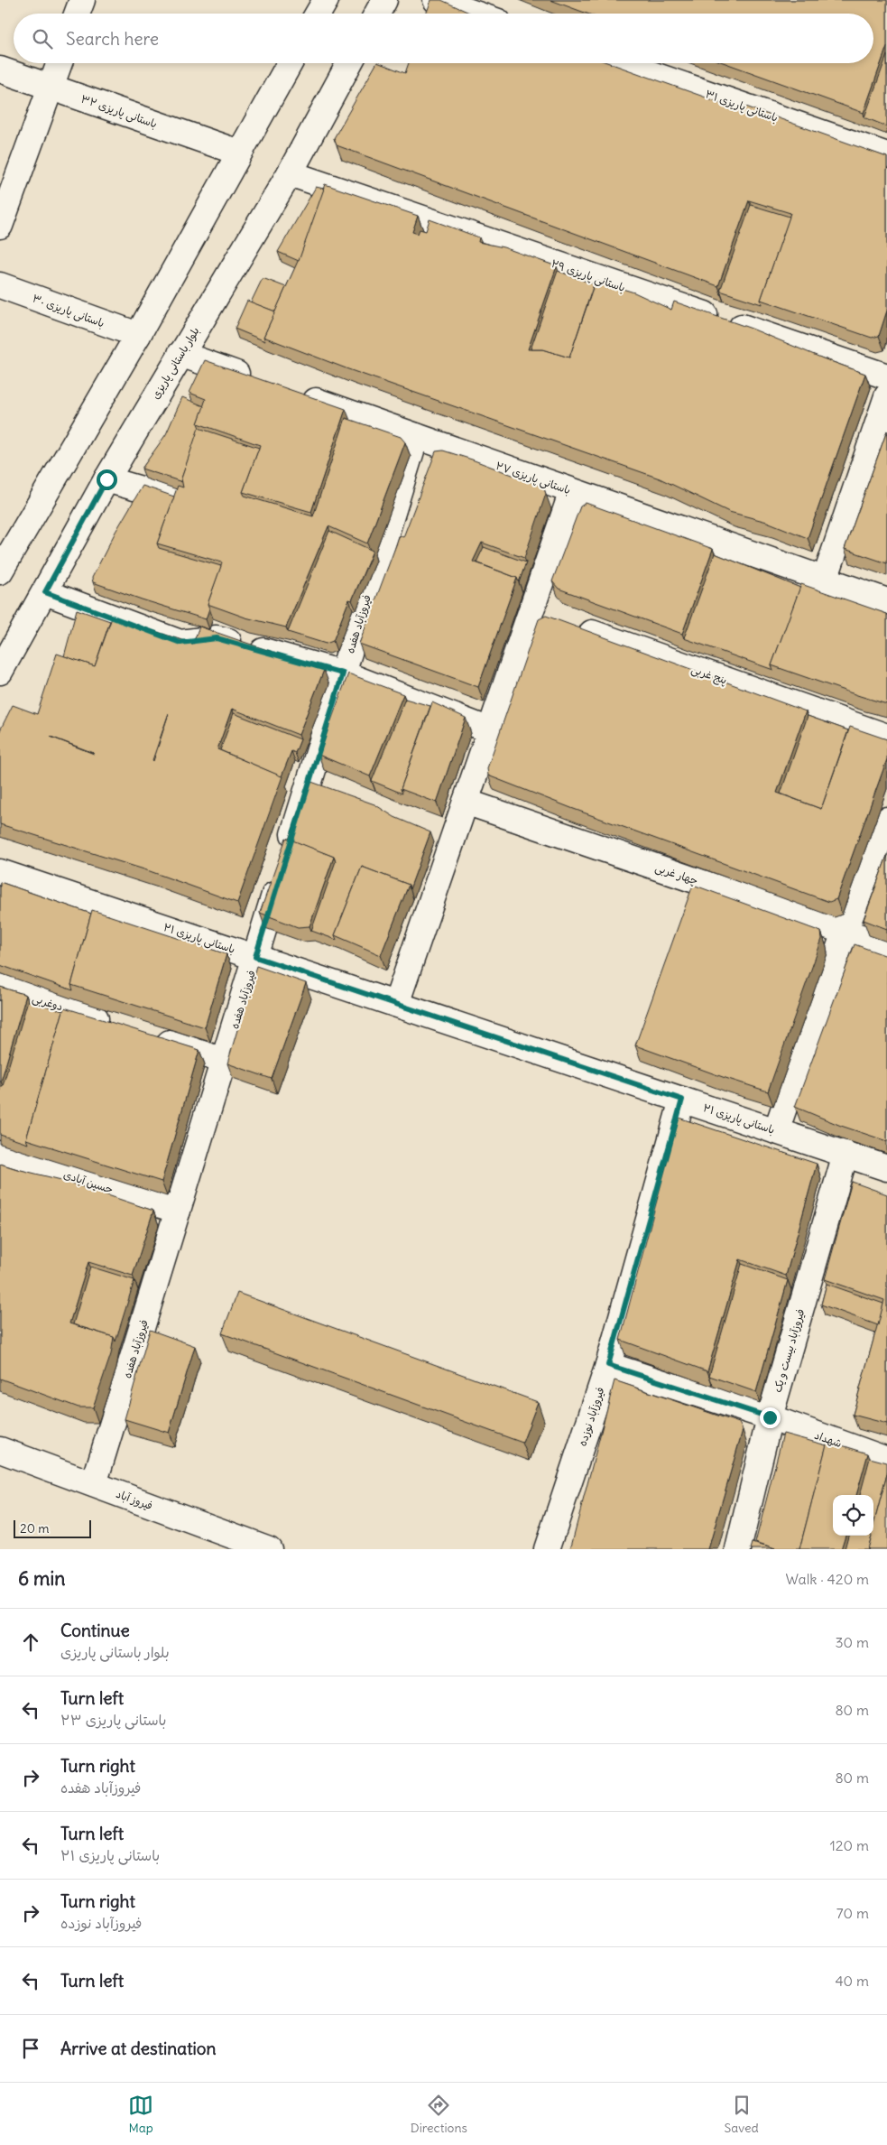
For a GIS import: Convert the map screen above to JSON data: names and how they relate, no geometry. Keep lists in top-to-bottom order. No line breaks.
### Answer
{"streets":{"street":["باستانی پاریزی ۳۱","باستانی پاریزی ۳۲","باستانی پاریزی ۲۹","باستانی پاریزی ۳۰","بلوار باستانی پاریزی","باستانی پاریزی ۲۷","فیروزآباد هفده","پنج غربی","چهار غربی","باستانی پاریزی ۲۱","دوغربی","حسین آبادی","فیروزآباد بیست و یک","فیروزآباد نوزده","شهداد","فیروز آباد"]},"crossings":[["باستانی پاریزی ۲۹","بلوار باستانی پاریزی"],["باستانی پاریزی ۲۷","فیروزآباد هفده"],["فیروزآباد هفده","باستانی پاریزی ۲۱"],["فیروزآباد هفده","حسین آبادی"],["فیروزآباد هفده","فیروز آباد"],["باستانی پاریزی ۲۱","فیروزآباد بیست و یک"],["باستانی پاریزی ۲۱","فیروزآباد نوزده"],["فیروزآباد بیست و یک","شهداد"],["فیروزآباد نوزده","شهداد"]],"scale_bar":"20 m","page":{"search":"Search here","scale":"20 m","heading":["6 min","Walk · 420 m"],"list":[["Continue","بلوار باستانی پاریزی","30 m"],["Turn left","باستانی پاریزی ۲۳","80 m"],["Turn right","فیروزآباد هفده","80 m"],["Turn left","باستانی پاریزی ۲۱","120 m"],["Turn right","فیروزآباد نوزده","70 m"],["Turn left","40 m"],"Arrive at destination"],"nav":["Map","Directions","Saved"]}}
